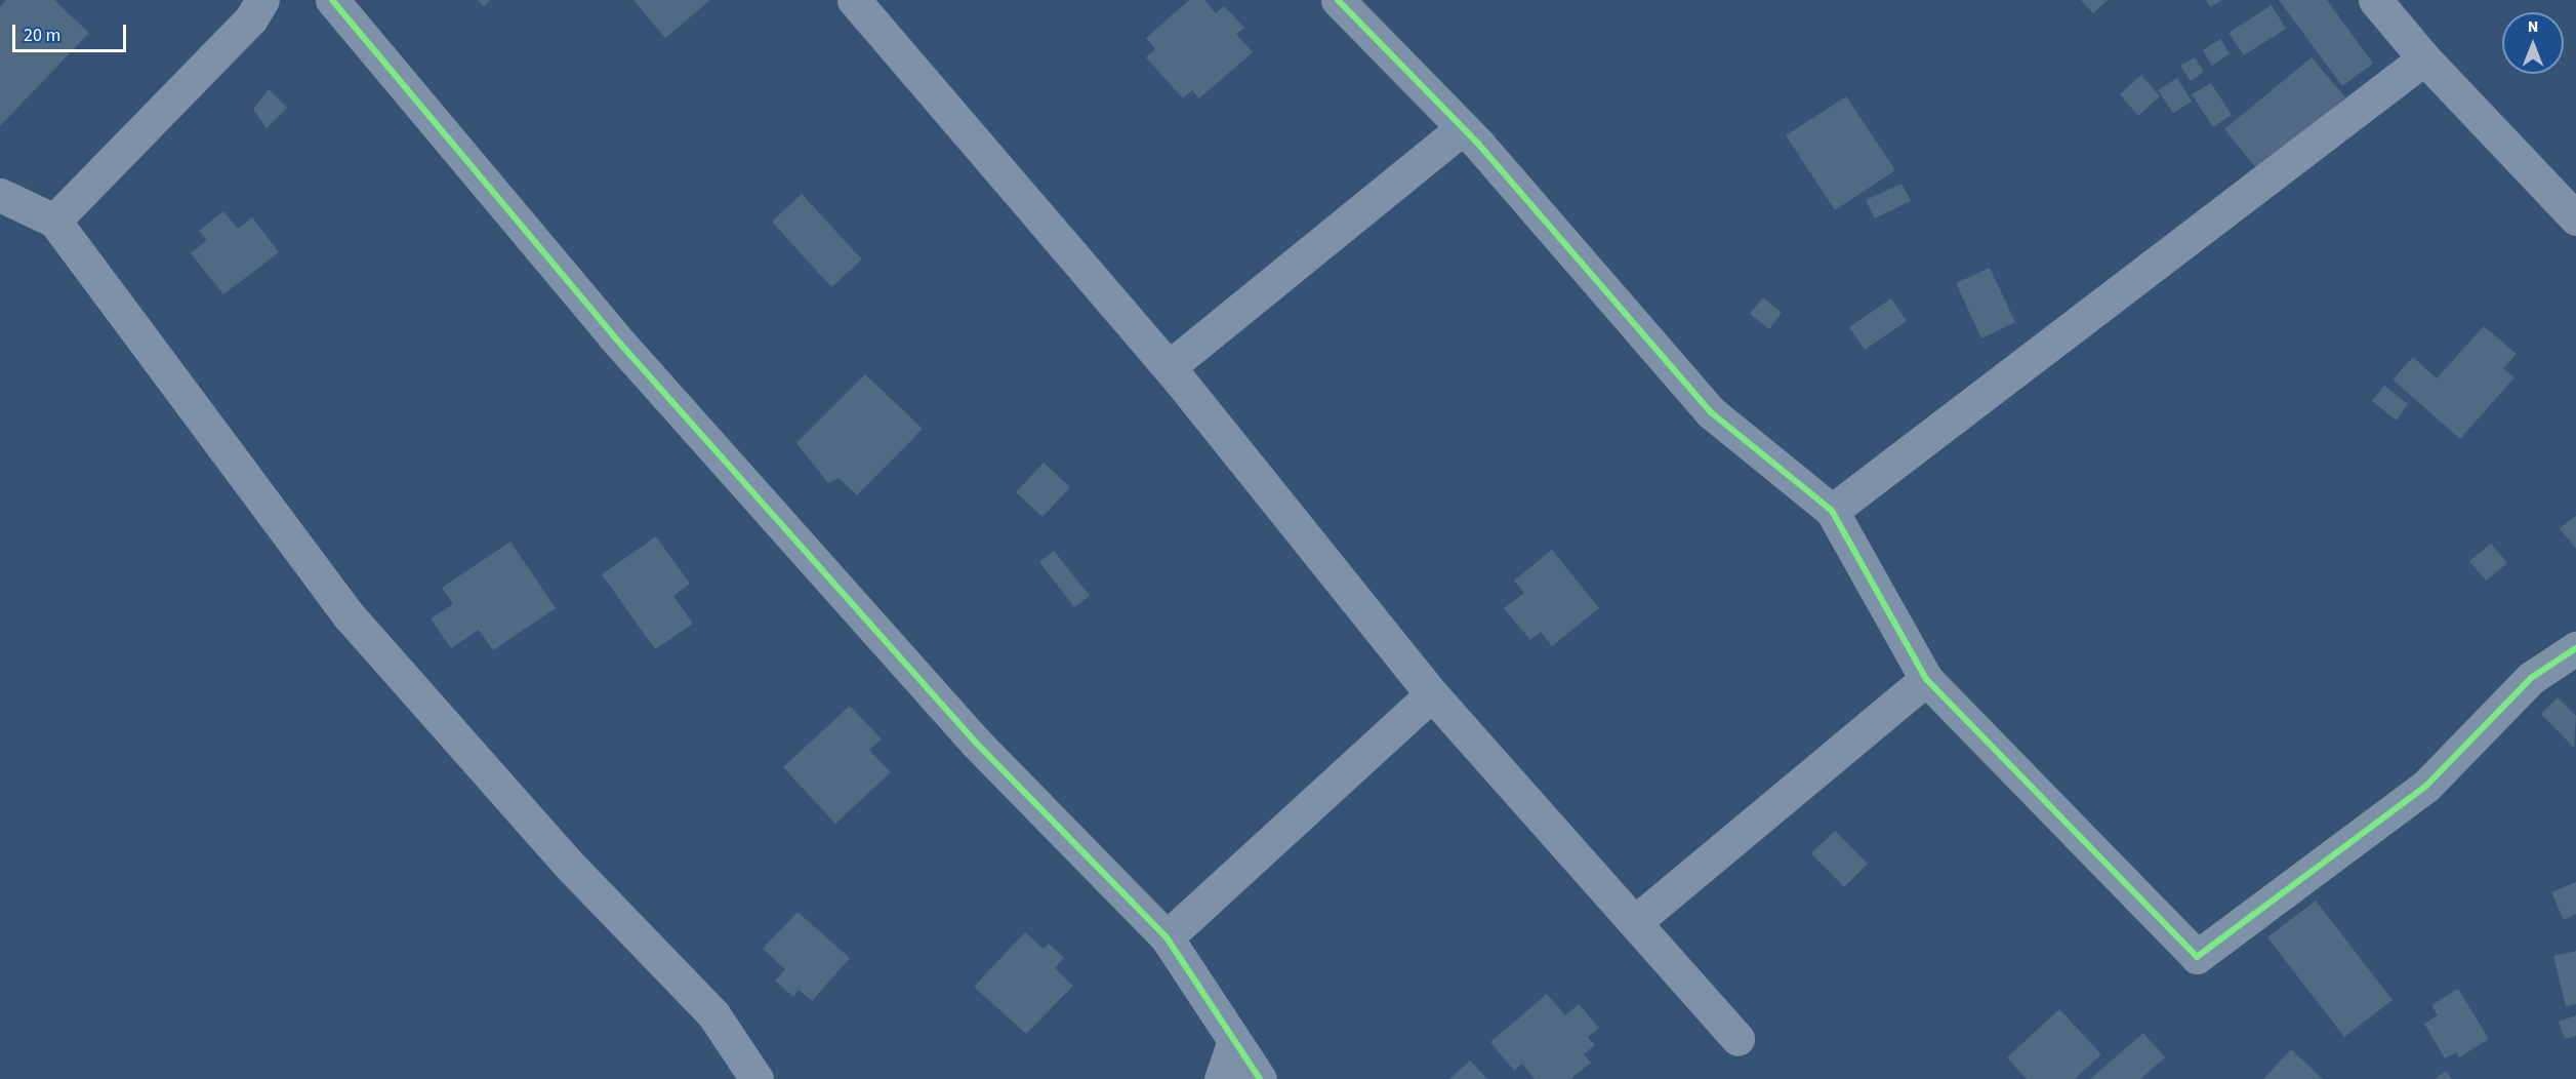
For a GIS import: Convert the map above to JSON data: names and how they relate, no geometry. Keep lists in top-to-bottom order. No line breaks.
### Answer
{"scale_bar":"20 m","north":"top"}
